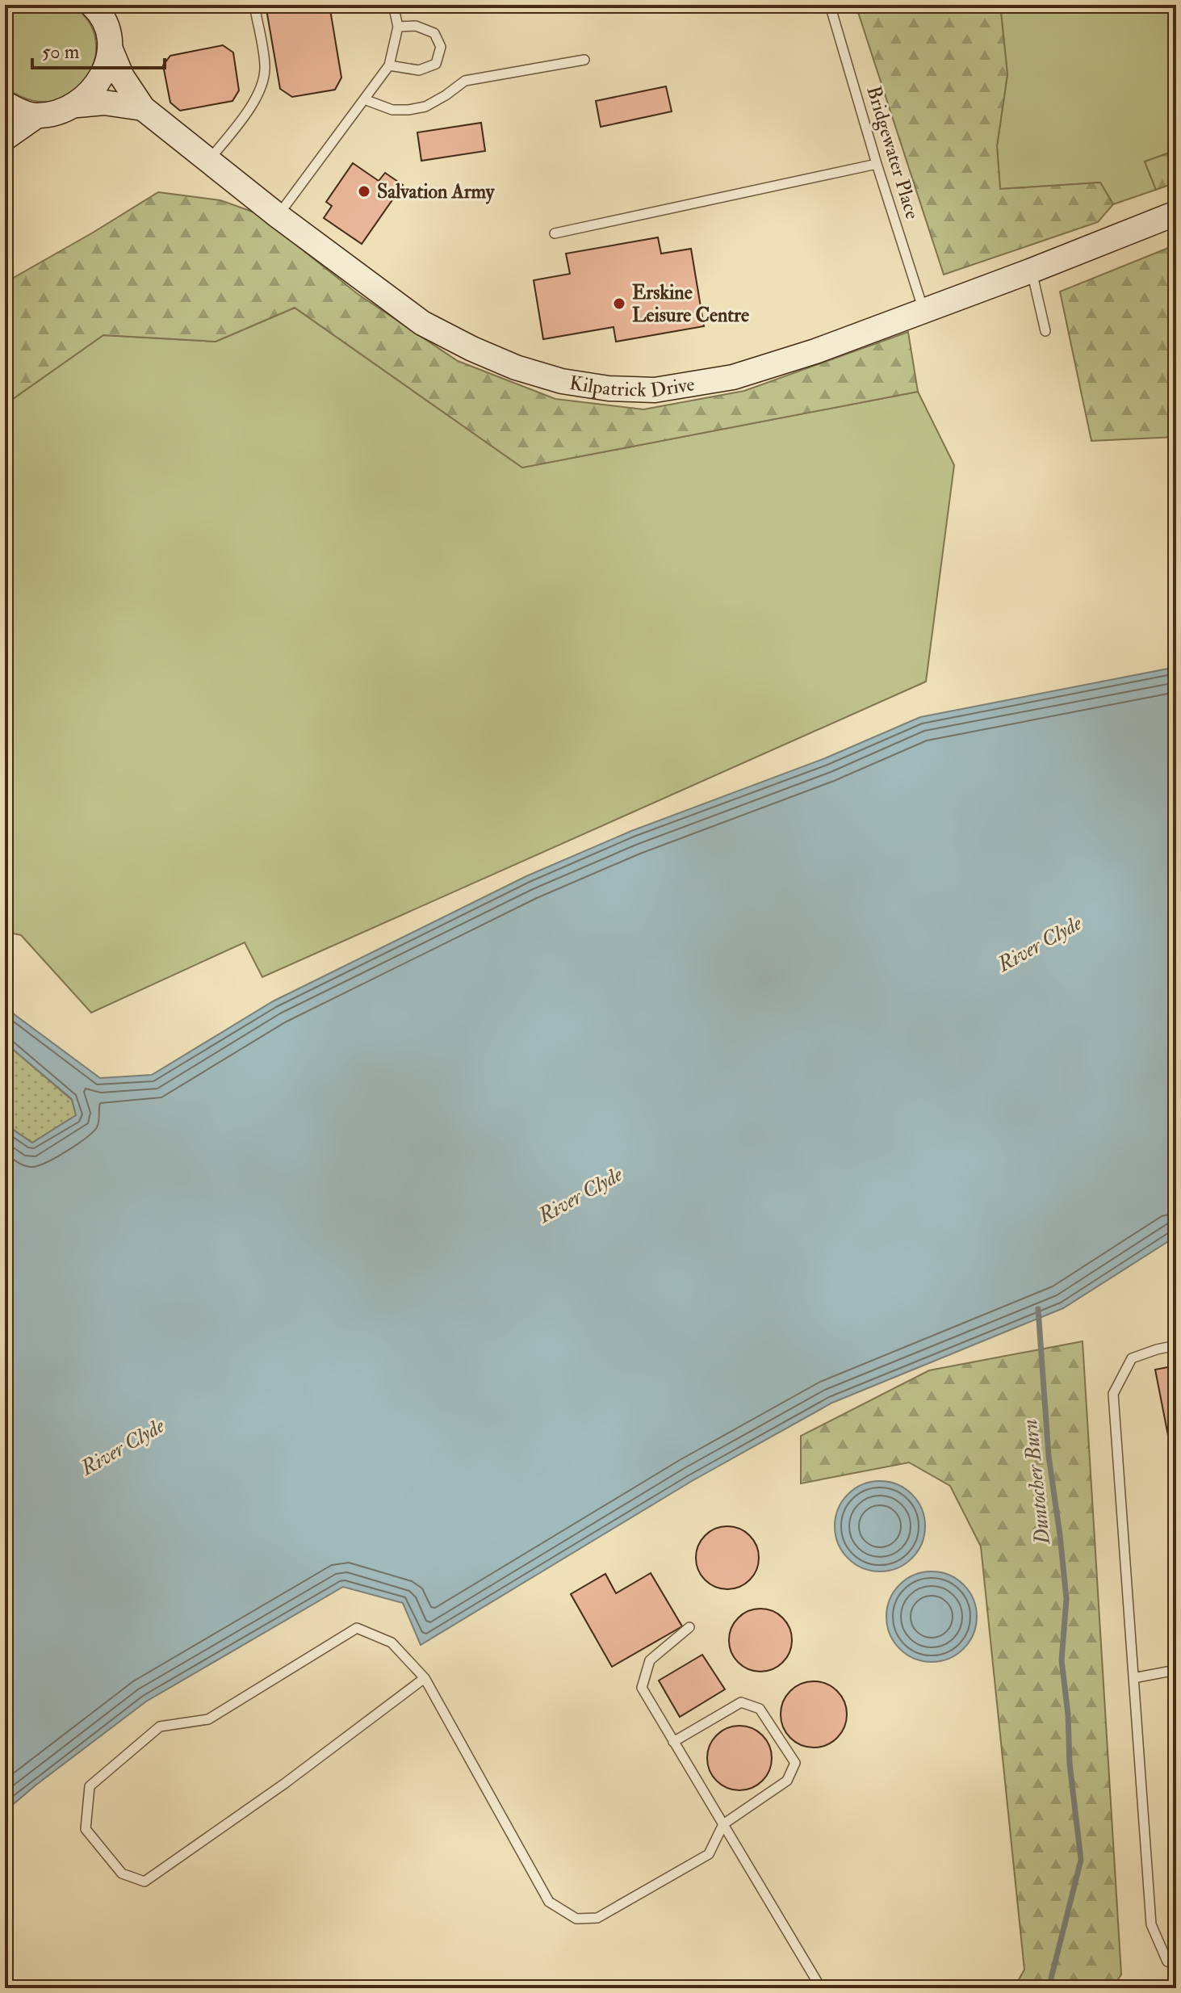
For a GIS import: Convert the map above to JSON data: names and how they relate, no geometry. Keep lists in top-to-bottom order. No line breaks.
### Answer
{"streets":{"street":["Kilpatrick Drive"],"lane":["Bridgewater Place"]},"crossings":[["Bridgewater Place","Kilpatrick Drive"]],"water":["River Clyde","Duntocher Burn"],"places":["Salvation Army","Erskine Leisure Centre"],"scale_bar":"50 m"}
